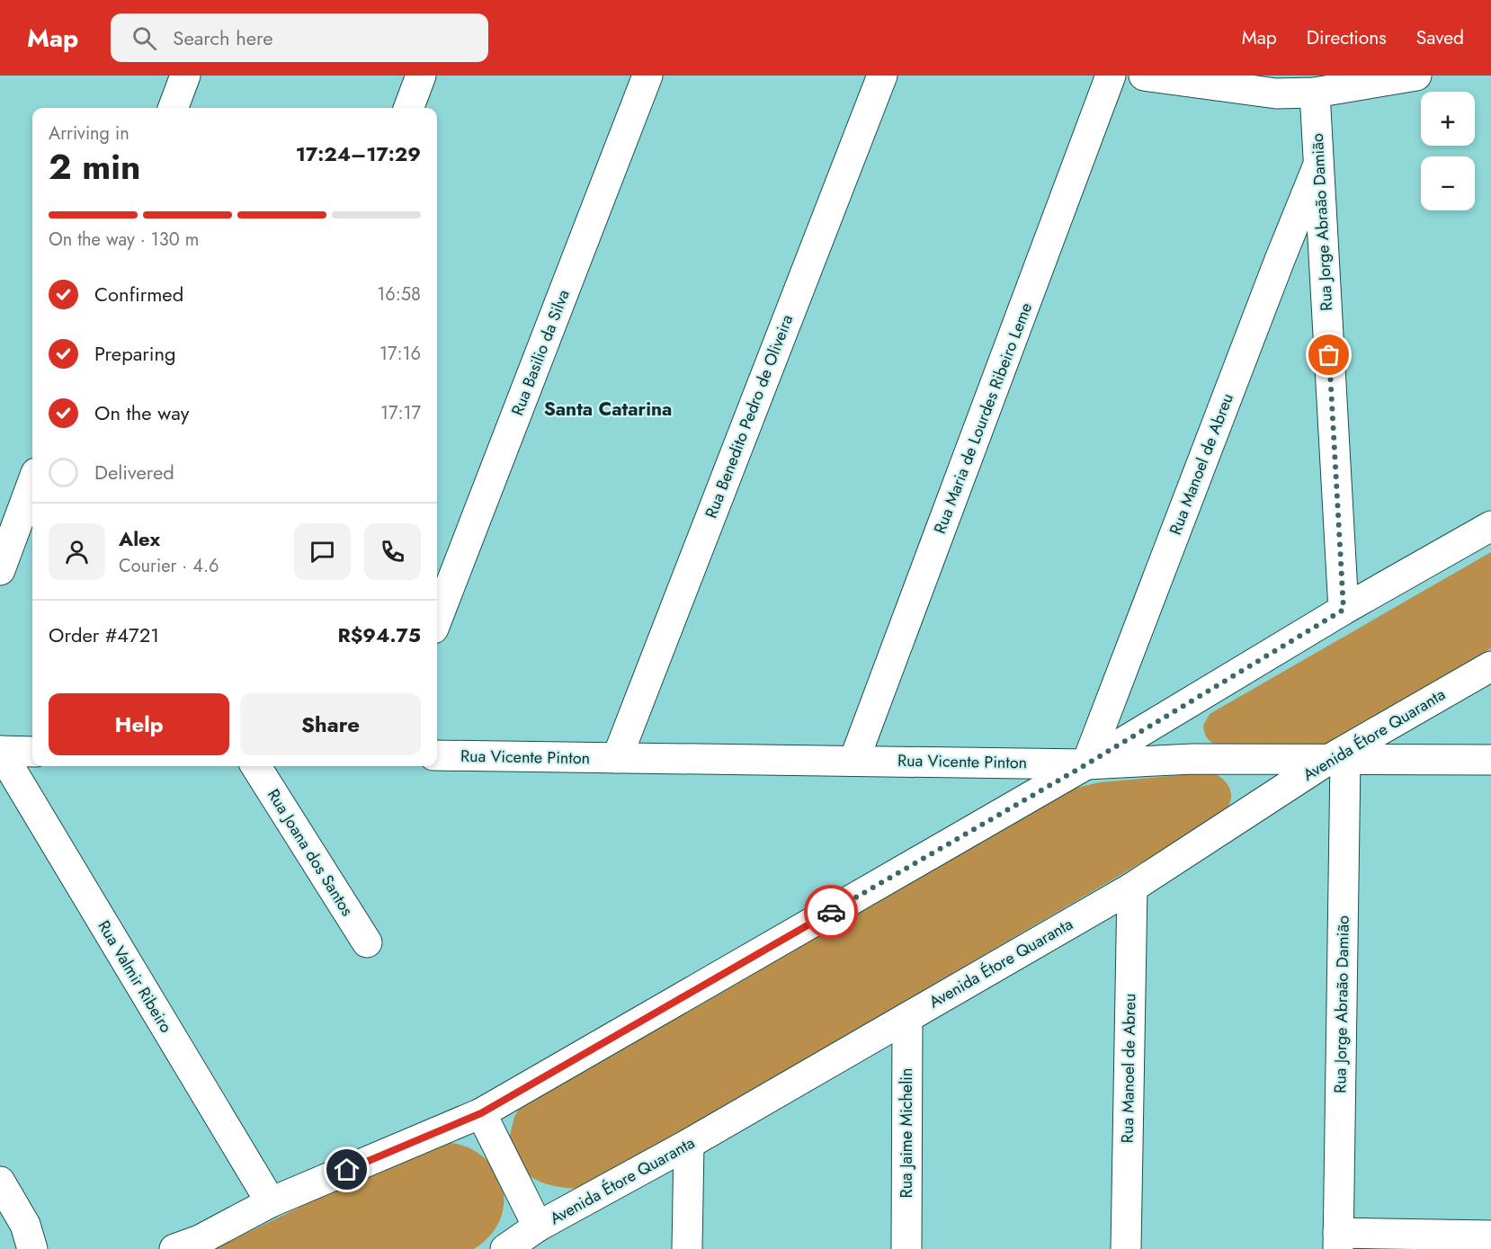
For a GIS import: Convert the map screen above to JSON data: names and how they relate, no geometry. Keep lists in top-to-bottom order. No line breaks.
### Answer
{"streets":{"street":["Rua Jorge Abraão Damião","Rua Basilio da Silva","Rua Benedito Pedro de Oliveira","Rua Maria de Lourdes Ribeiro Leme","Rua Manoel de Abreu","Avenida Étore Quaranta","Rua Vicente Pinton","Rua Joana dos Santos","Rua Valmir Ribeiro","Rua Jaime Michelin"]},"crossings":[["Rua Jorge Abraão Damião","Rua Manoel de Abreu"],["Rua Jorge Abraão Damião","Avenida Étore Quaranta"],["Rua Jorge Abraão Damião","Rua Vicente Pinton"],["Rua Benedito Pedro de Oliveira","Rua Vicente Pinton"],["Rua Maria de Lourdes Ribeiro Leme","Rua Vicente Pinton"],["Rua Manoel de Abreu","Avenida Étore Quaranta"],["Rua Manoel de Abreu","Rua Vicente Pinton"],["Avenida Étore Quaranta","Rua Vicente Pinton"],["Avenida Étore Quaranta","Rua Jaime Michelin"]],"districts":["Santa Catarina"],"page":{"header":"Map","search":"Search here","nav":["Map","Directions","Saved"],"map_buttons":["+","−"],"heading":["2 min","Arriving in","17:24–17:29"],"panel":["Alex","Courier · 4.6","Order #4721","R$94.75"],"bar":"On the way · 130 m","list":[["Confirmed","16:58"],["Preparing","17:16"],["On the way","17:17"],"Delivered"],"buttons":["Help","Share"]}}
